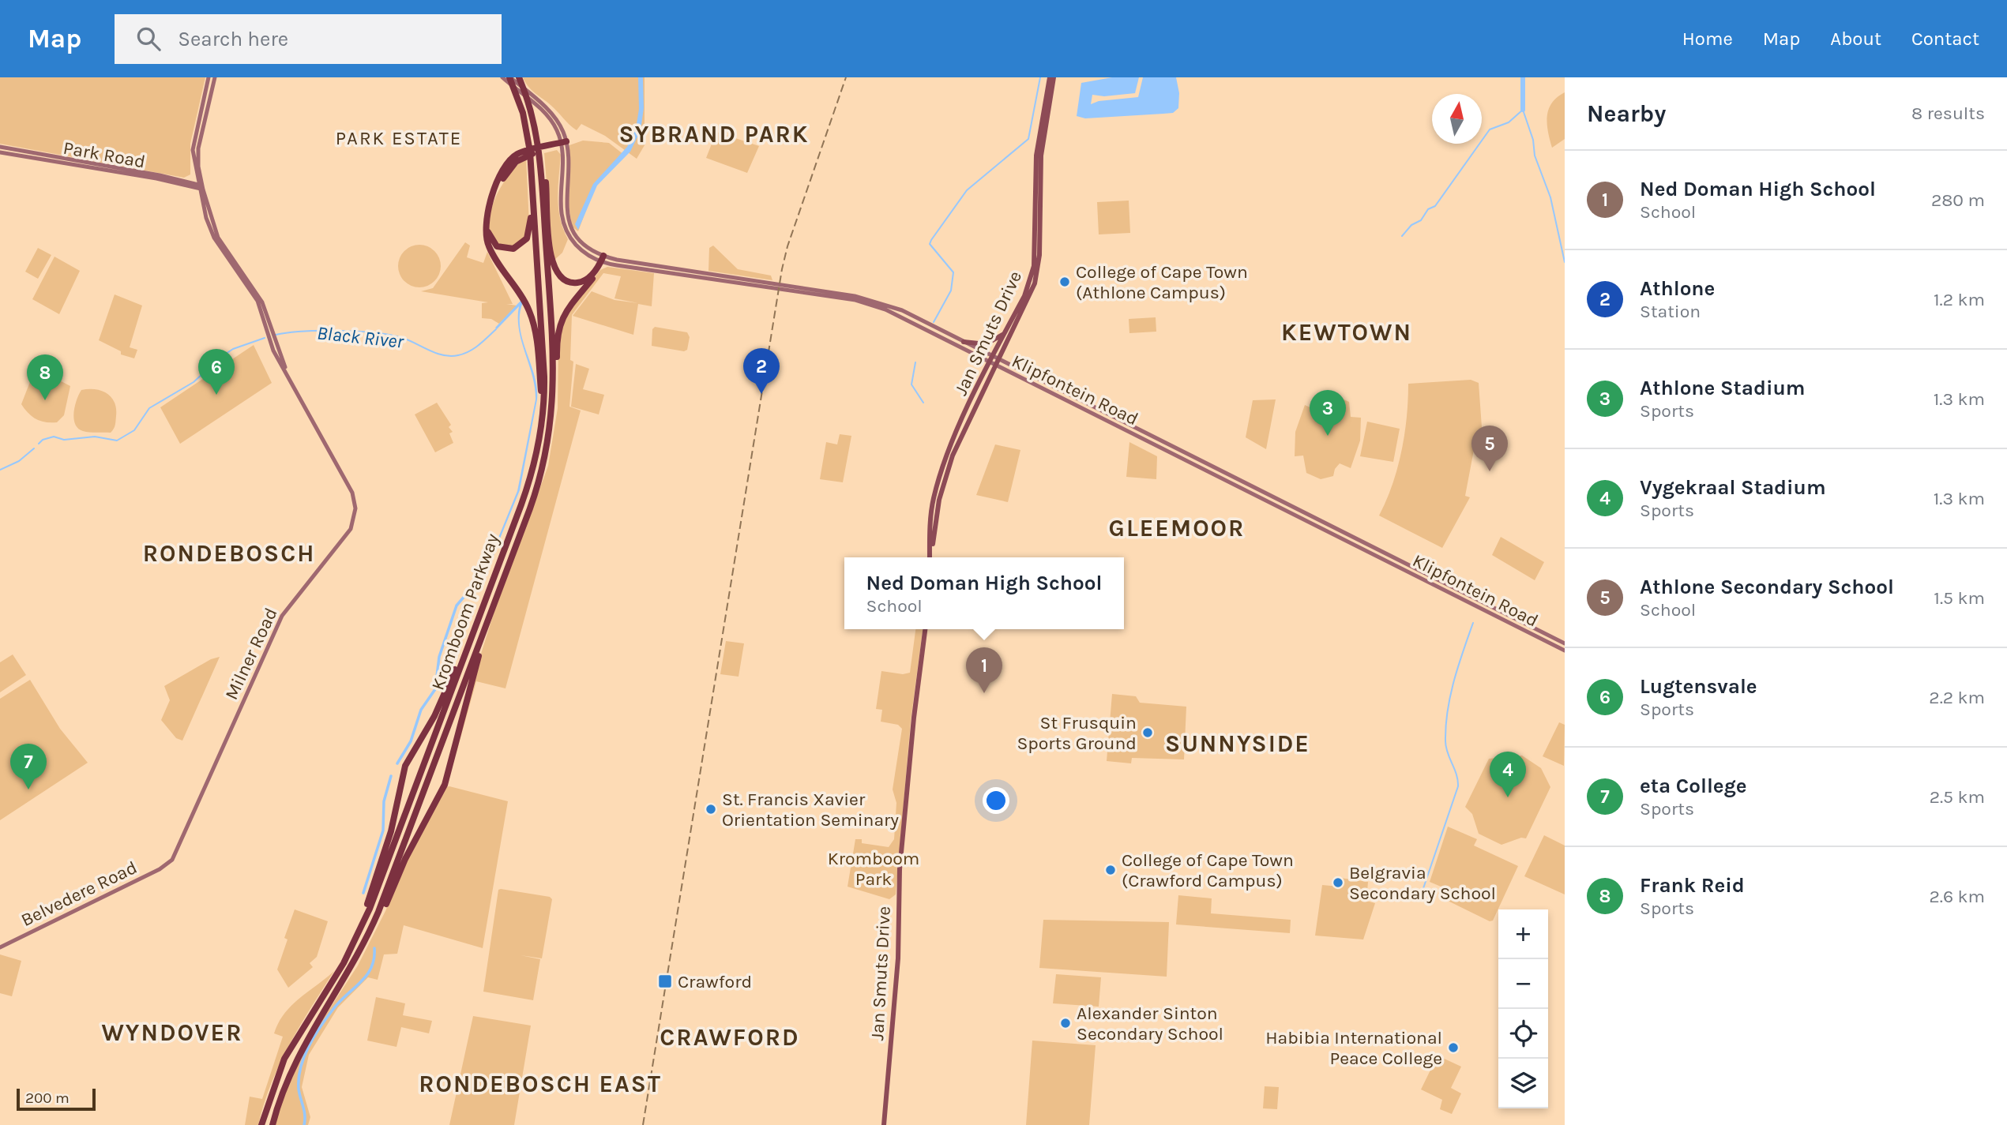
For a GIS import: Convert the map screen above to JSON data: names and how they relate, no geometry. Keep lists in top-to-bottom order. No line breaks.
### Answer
{"streets":{"highway":["Kromboom Parkway"],"main road":["Park Road","Jan Smuts Drive","Klipfontein Road","Milner Road","Belvedere Road"]},"crossings":[["Park Road","Milner Road"],["Jan Smuts Drive","Klipfontein Road"],["Milner Road","Belvedere Road"]],"districts":["SYBRAND PARK","PARK ESTATE","KEWTOWN","GLEEMOOR","RONDEBOSCH","SUNNYSIDE","WYNDOVER","CRAWFORD","RONDEBOSCH EAST"],"water":["Black River"],"parks":["Kromboom Park"],"places":{"other":["College of Cape Town (Athlone Campus)","St Frusquin Sports Ground","St. Francis Xavier Orientation Seminary","College of Cape Town (Crawford Campus)","Belgravia Secondary School","Alexander Sinton Secondary School","Habibia International Peace College"],"transit":["Crawford"]},"scale_bar":"200 m","north":"top","page":{"header":"Map","search":"Search here","nav":["Home","Map","About","Contact"],"heading":["Nearby","8 results"],"list":[{"mark":"1","name":"Ned Doman High School","note":"School","value":"280 m"},{"mark":"2","name":"Athlone","note":"Station","value":"1.2 km"},{"mark":"3","name":"Athlone Stadium","note":"Sports","value":"1.3 km"},{"mark":"4","name":"Vygekraal Stadium","note":"Sports","value":"1.3 km"},{"mark":"5","name":"Athlone Secondary School","note":"School","value":"1.5 km"},{"mark":"6","name":"Lugtensvale","note":"Sports","value":"2.2 km"},{"mark":"7","name":"eta College","note":"Sports","value":"2.5 km"},{"mark":"8","name":"Frank Reid","note":"Sports","value":"2.6 km"}],"pins":["2","6","8","3","5","1","7","4"],"popup":["Ned Doman High School","School"],"map_buttons":["+","−"],"scale":"200 m"}}
